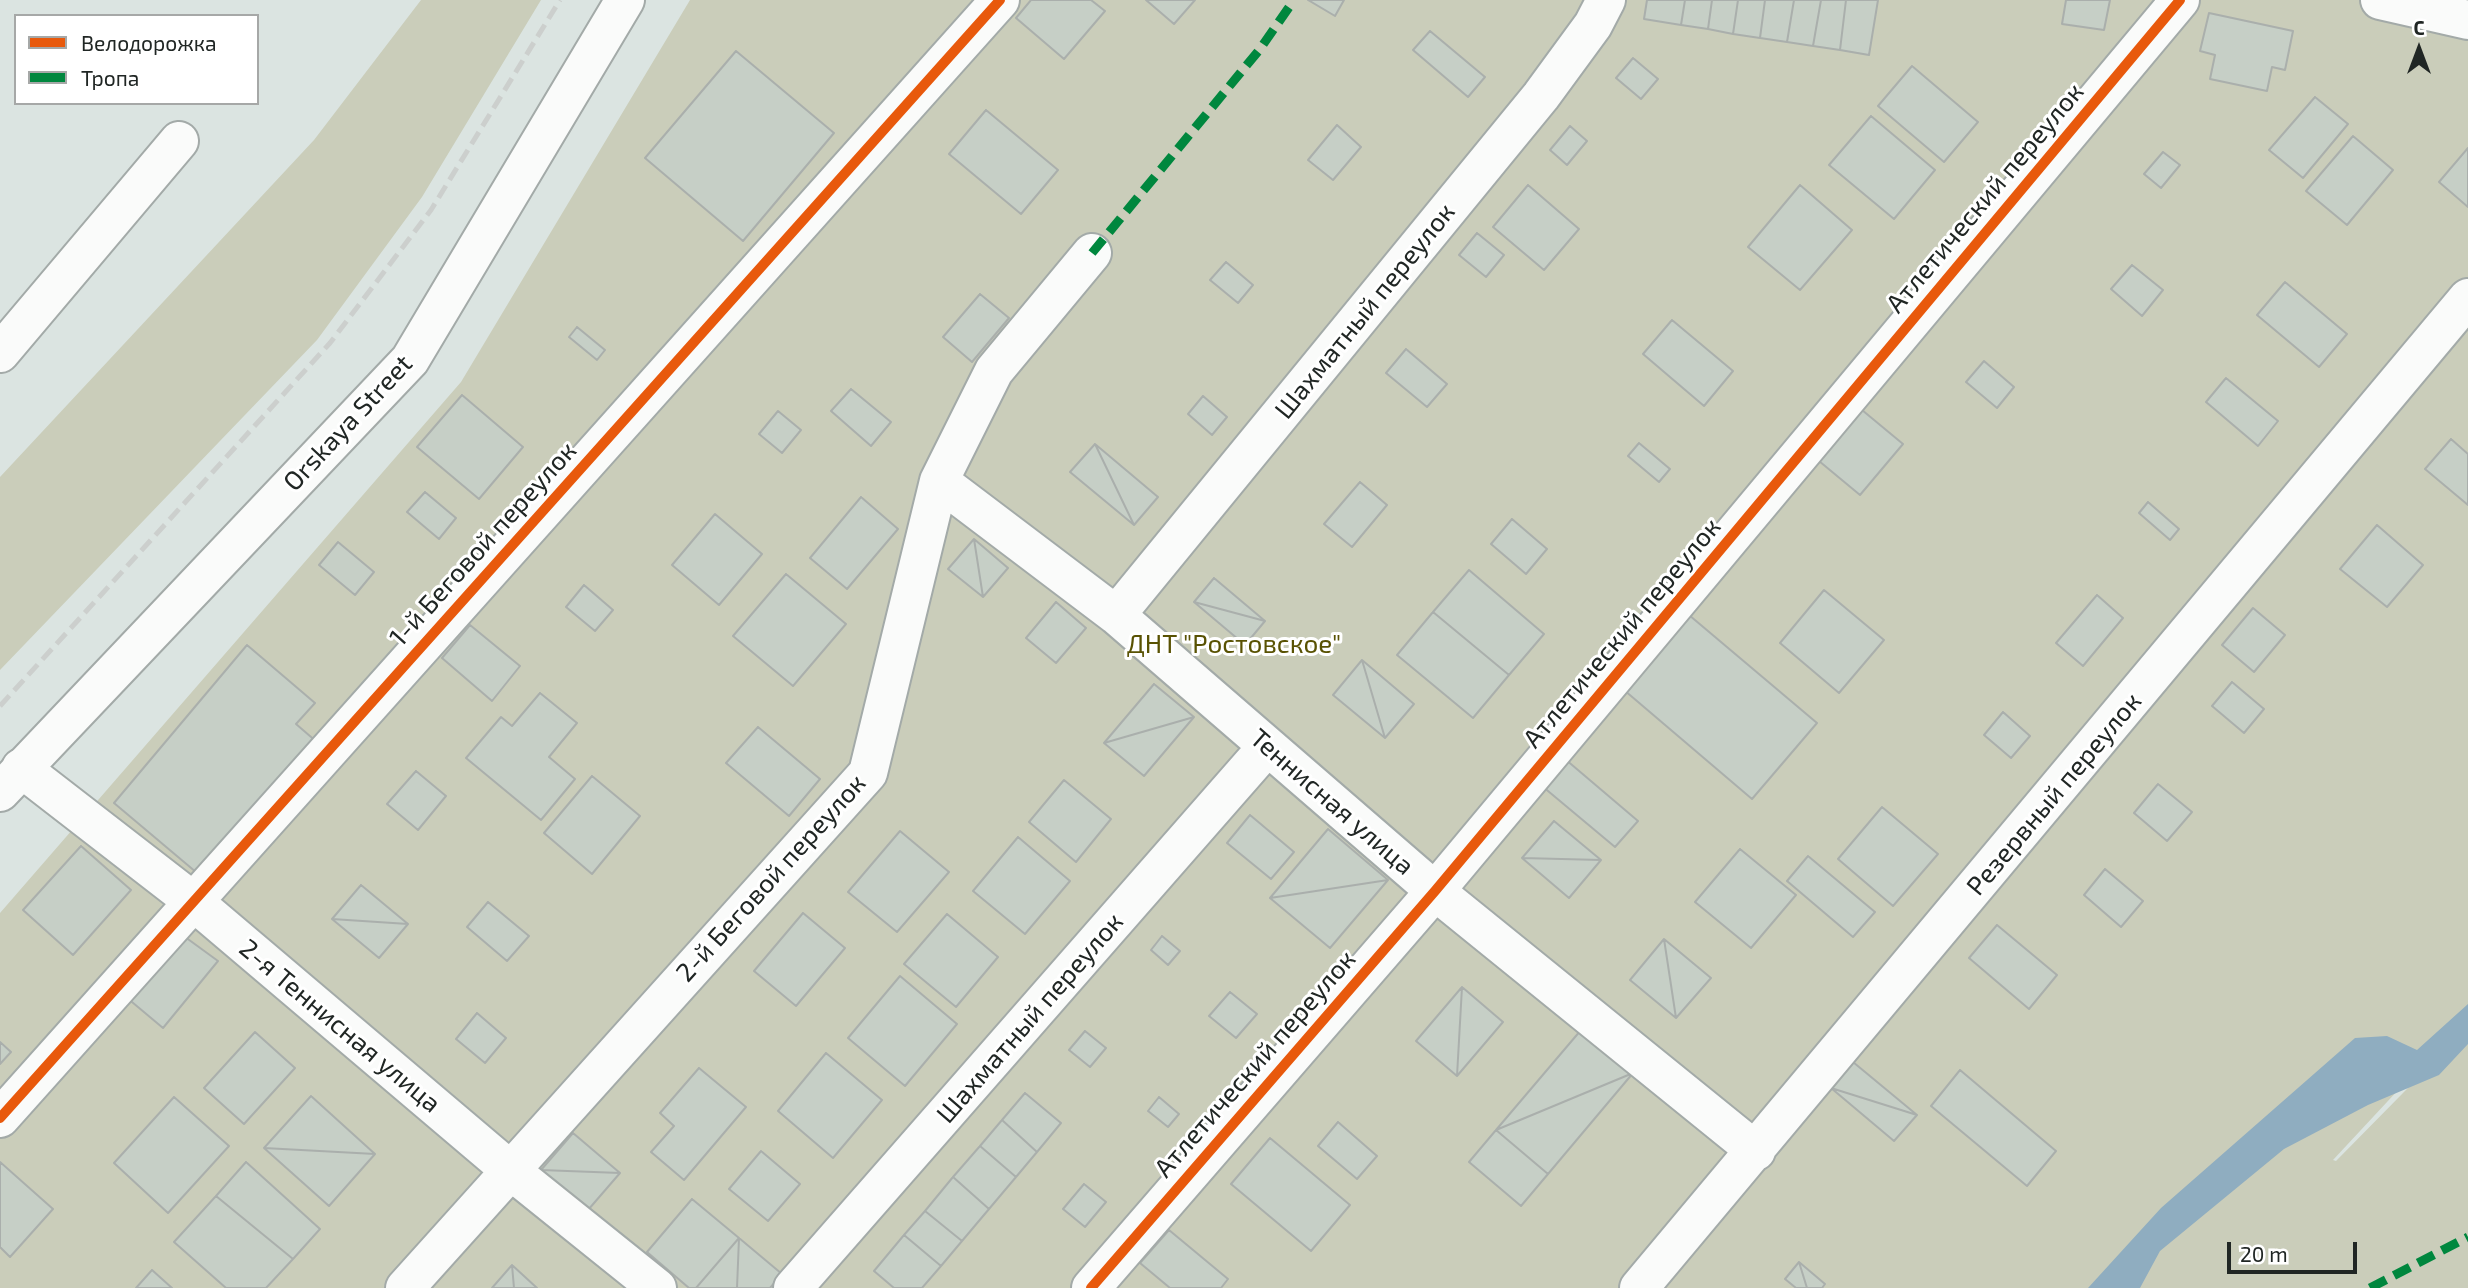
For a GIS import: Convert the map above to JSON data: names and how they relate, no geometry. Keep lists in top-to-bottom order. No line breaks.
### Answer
{"streets":{"street":["Атлетический переулок","Шахматный переулок","Orskaya Street","1-й Беговой переулок","Резервный переулок","Теннисная улица","2-й Беговой переулок","2-я Теннисная улица"]},"crossings":[["Атлетический переулок","Теннисная улица"],["Шахматный переулок","Теннисная улица"],["Orskaya Street","2-я Теннисная улица"],["1-й Беговой переулок","2-я Теннисная улица"],["Резервный переулок","Теннисная улица"],["Теннисная улица","2-й Беговой переулок"],["2-й Беговой переулок","2-я Теннисная улица"]],"parks":["ДНТ \"Ростовское\""],"legend":["Велодорожка","Тропа"],"scale_bar":"20 m","north":"top"}
